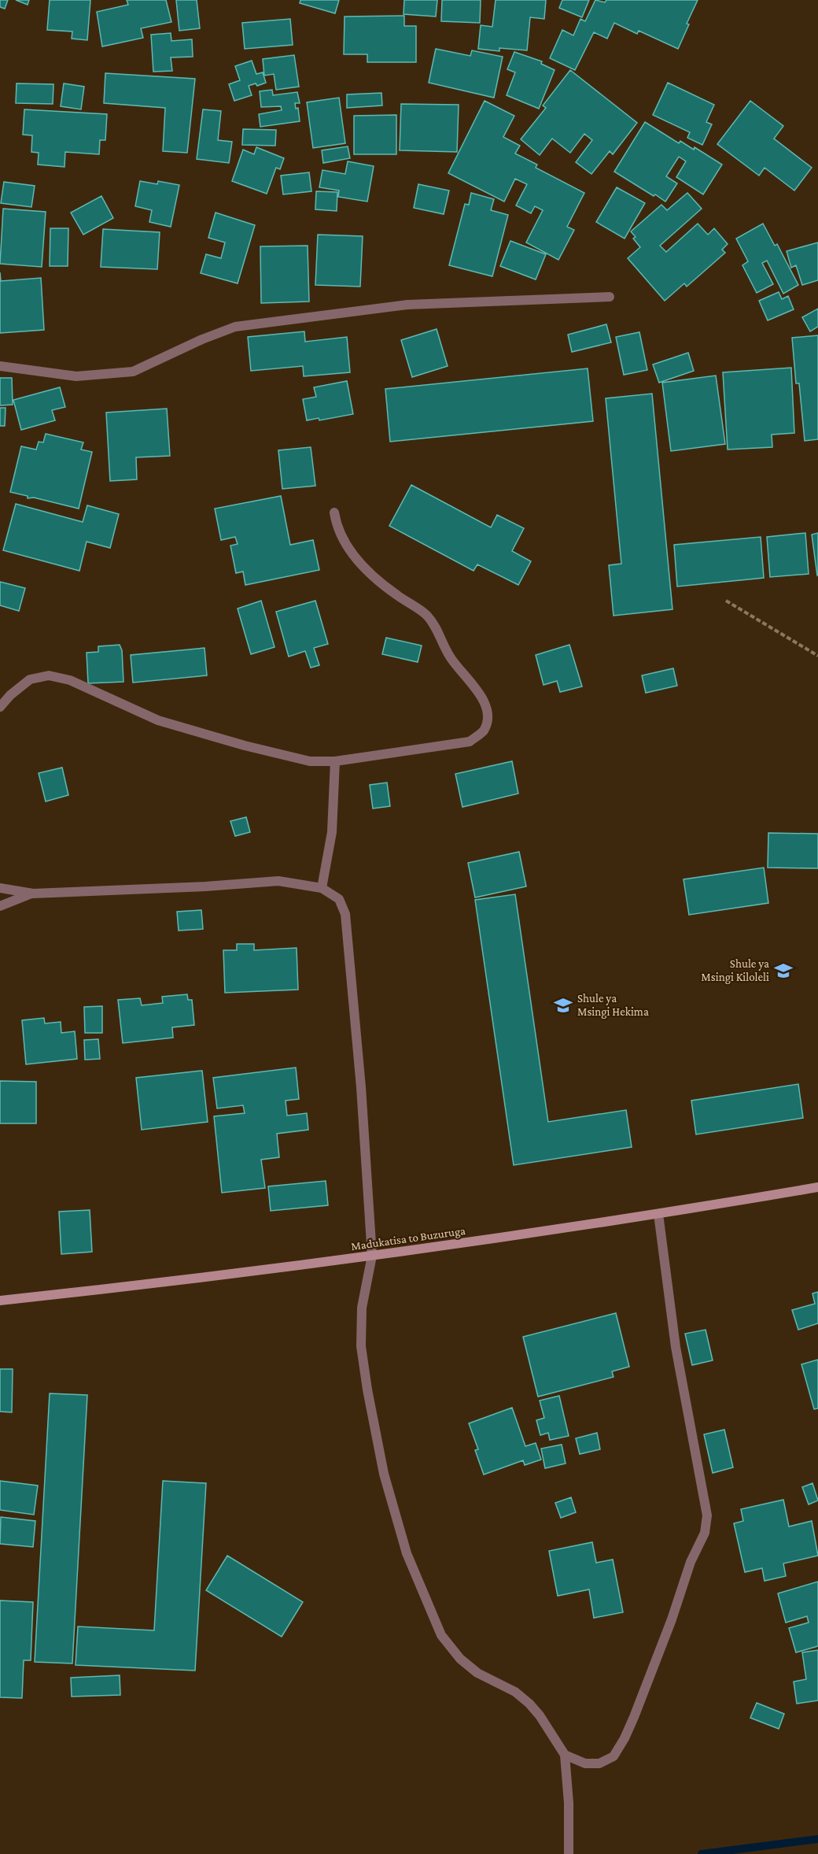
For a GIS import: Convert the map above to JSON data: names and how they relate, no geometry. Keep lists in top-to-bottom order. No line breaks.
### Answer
{"streets":{"main road":["Madukatisa to Buzuruga"]},"places":{"school or university":["Shule ya Msingi Kiloleli","Shule ya Msingi Hekima"]}}
